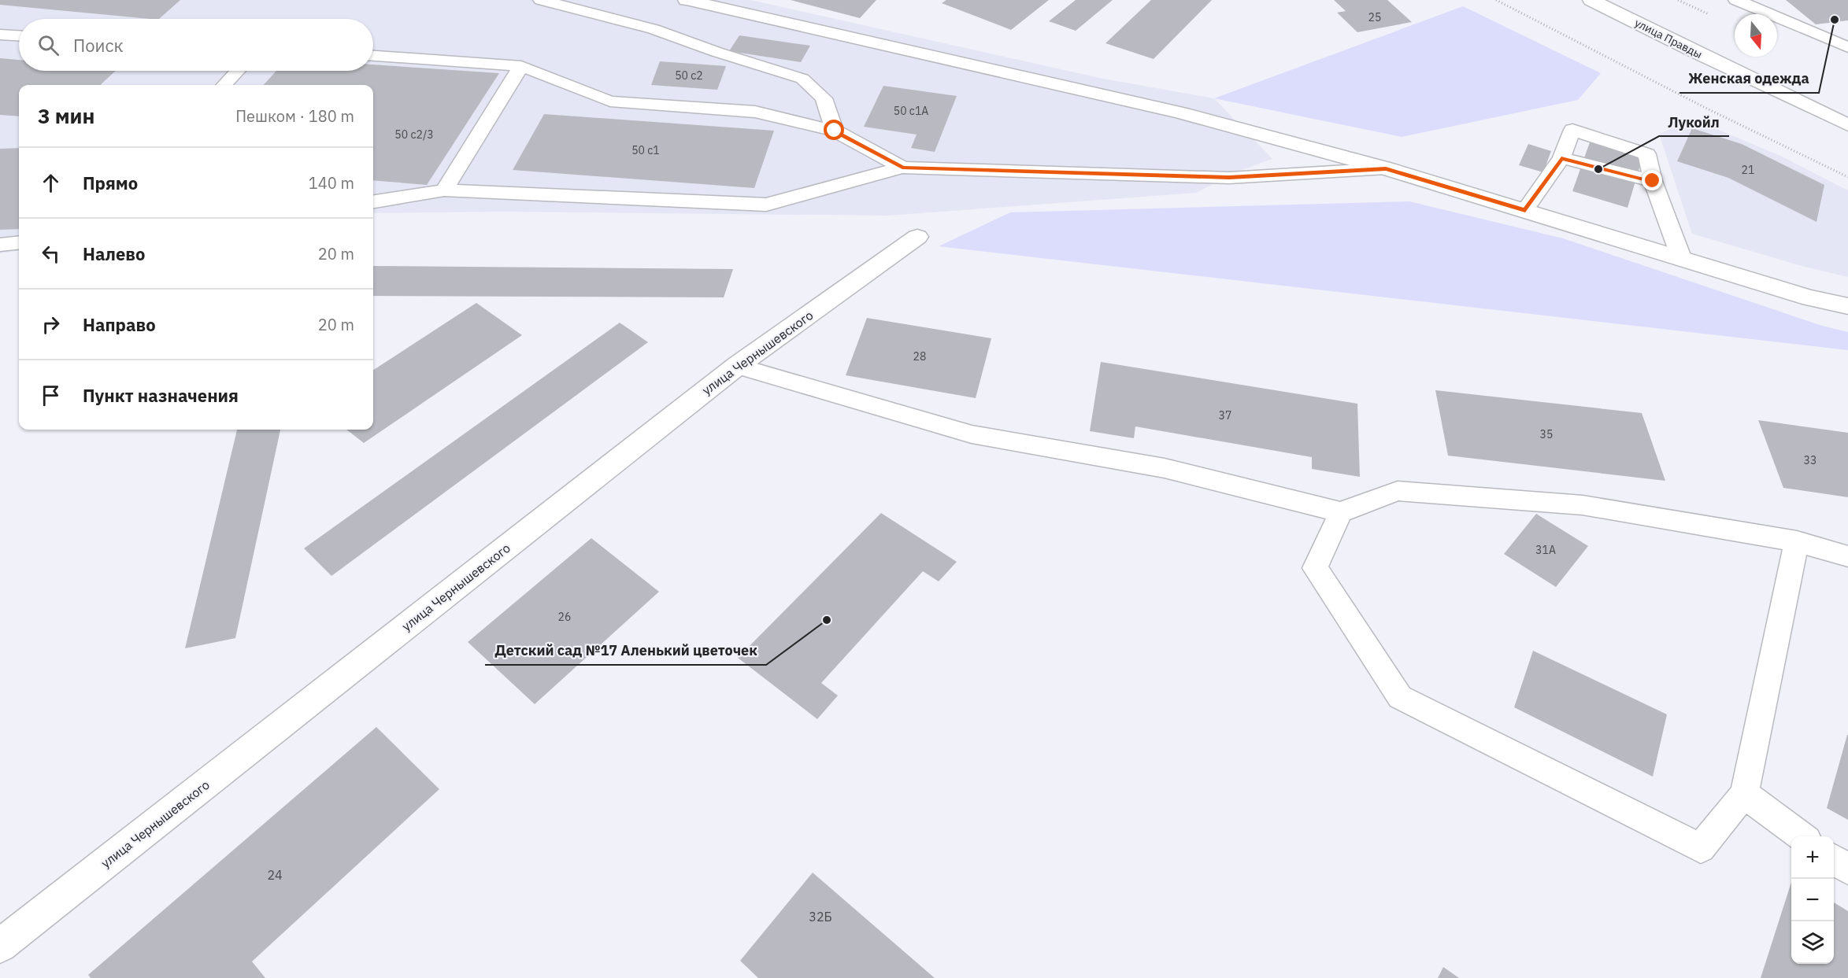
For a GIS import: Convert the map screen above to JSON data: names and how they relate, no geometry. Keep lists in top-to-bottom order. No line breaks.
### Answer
{"streets":{"street":["улица Правды","улица Чернышевского"]},"places":["Женская одежда","Лукойл","Детский сад №17 Аленький цветочек"],"house_numbers":["25","50 с2","50 с1А","50 с2/3","50 с1","21","28","37","35","33","31А","26","24","32Б"],"north":"bottom","page":{"search":"Поиск","heading":["3 мин","Пешком · 180 m"],"list":[["Прямо","140 m"],["Налево","20 m"],["Направо","20 m"],"Пункт назначения"],"map_buttons":["+","−"]}}
